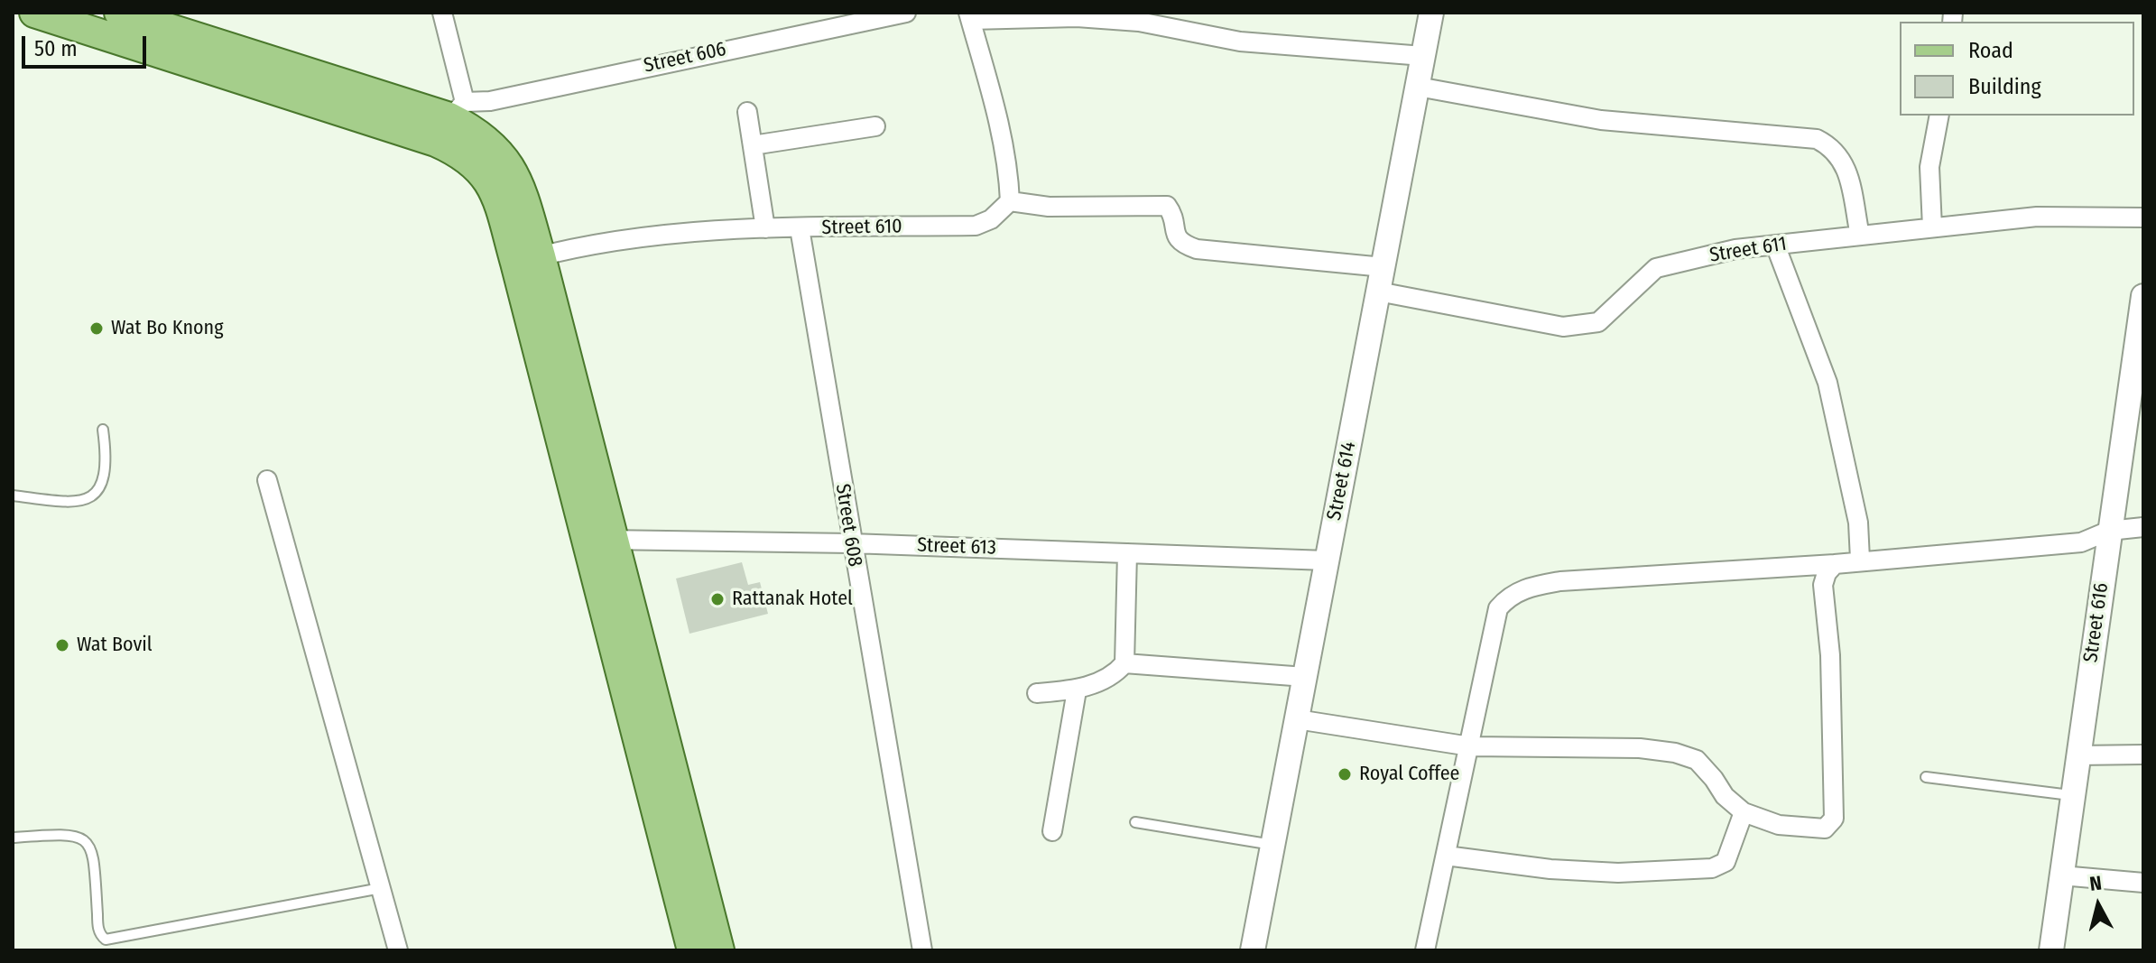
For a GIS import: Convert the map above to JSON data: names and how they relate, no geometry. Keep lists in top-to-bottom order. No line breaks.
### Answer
{"streets":{"street":["Street 606","Street 610","Street 611","Street 614","Street 608","Street 613","Street 616"]},"crossings":[["Street 610","Street 608"],["Street 611","Street 614"],["Street 614","Street 613"],["Street 608","Street 613"]],"places":["Wat Bo Knong","Rattanak Hotel","Wat Bovil","Royal Coffee"],"legend":["Road","Building"],"scale_bar":"50 m","north":"top"}
